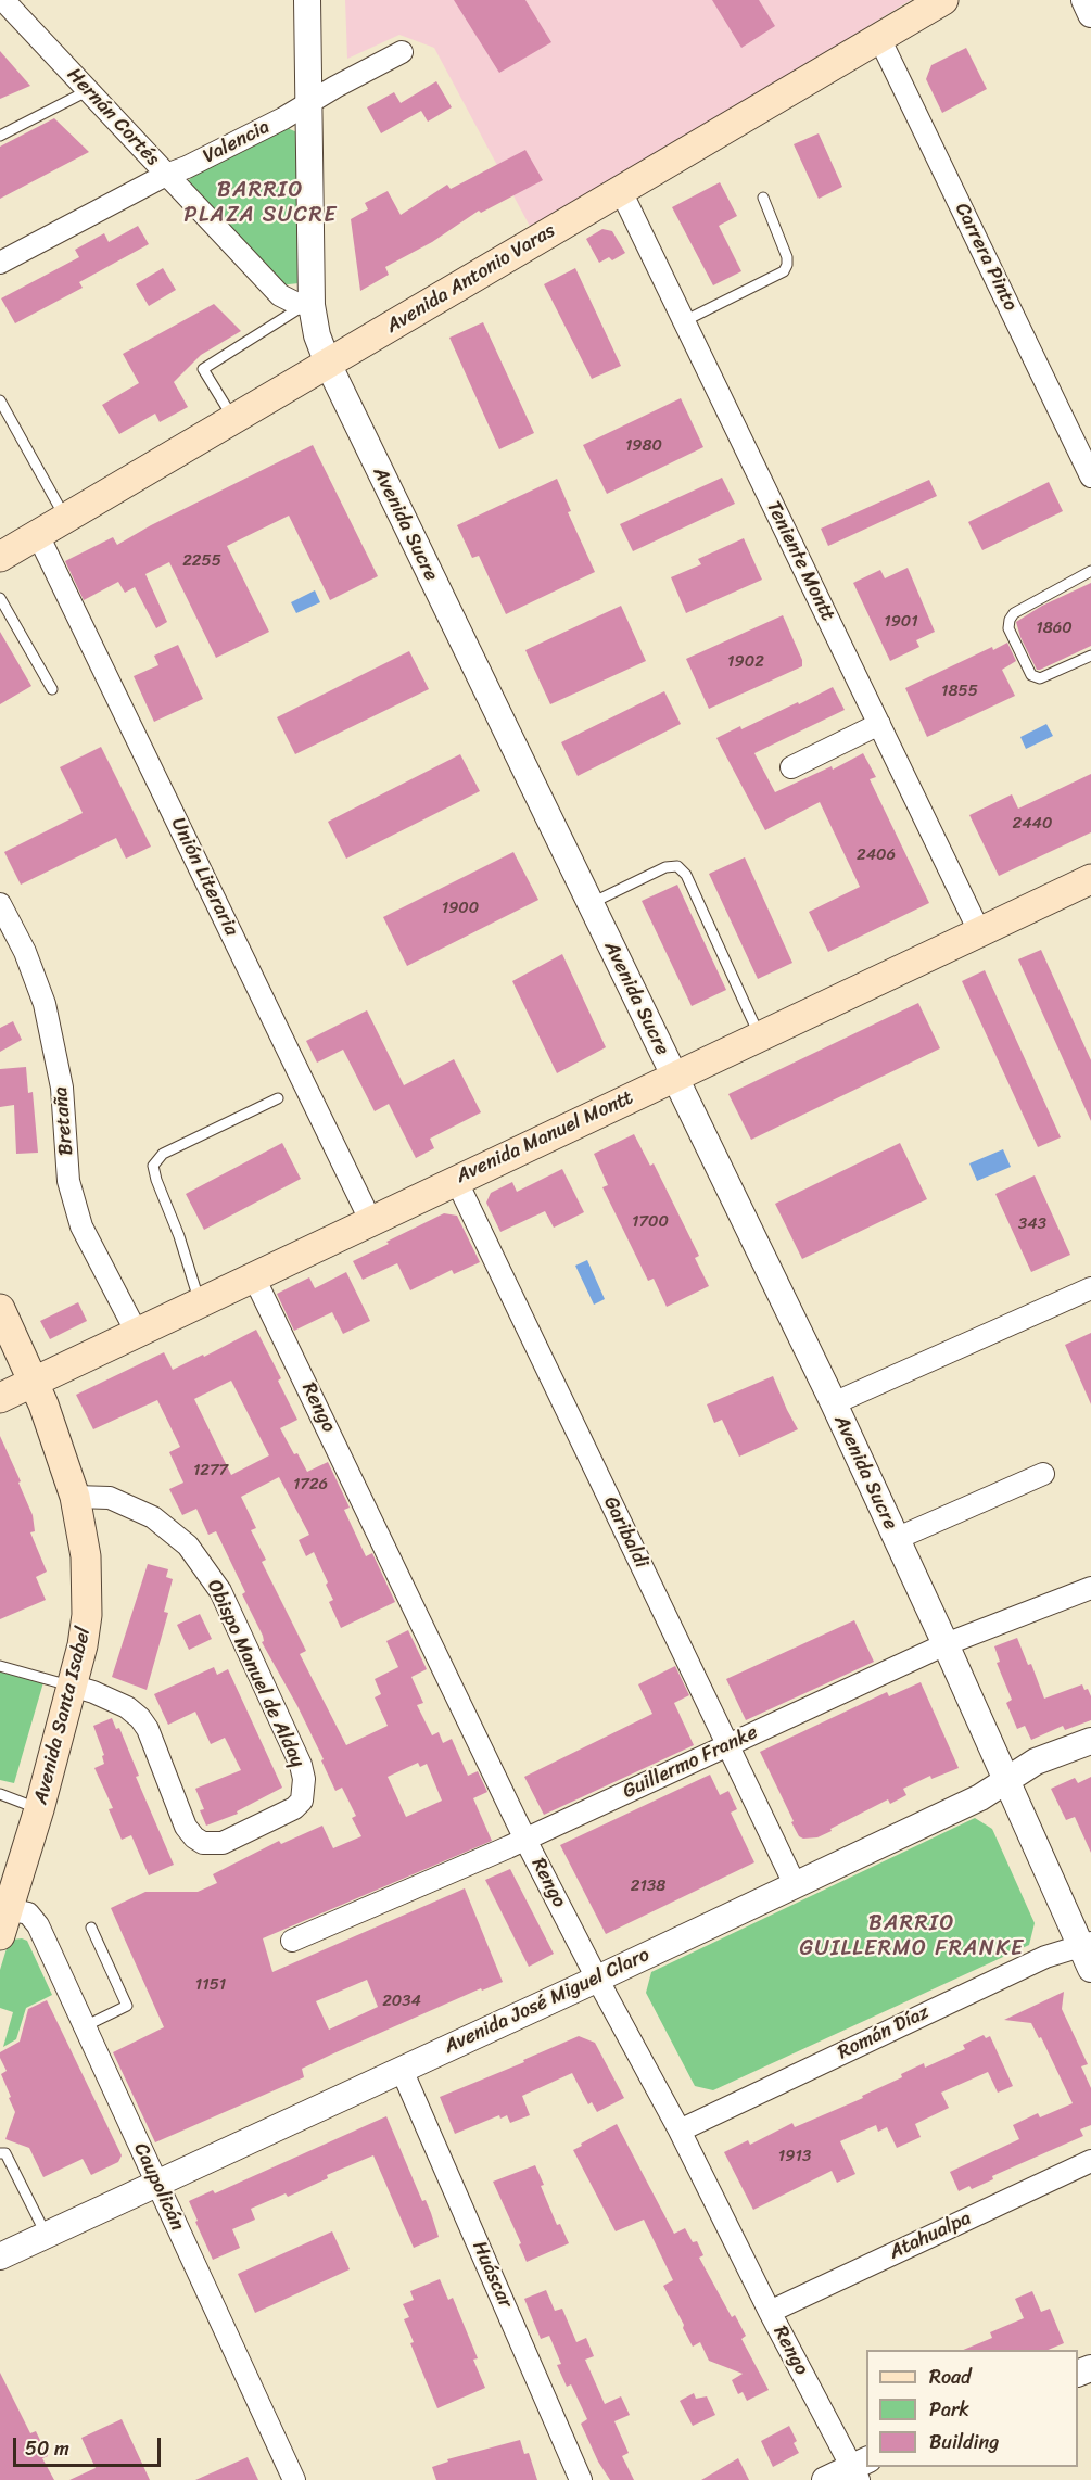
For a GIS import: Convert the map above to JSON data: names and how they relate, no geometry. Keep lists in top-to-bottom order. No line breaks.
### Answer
{"streets":{"main road":["Avenida Antonio Varas","Avenida Manuel Montt","Avenida Santa Isabel"],"street":["Hernán Cortés","Valencia","Carrera Pinto","Avenida Sucre","Teniente Montt","Unión Literaria","Bretaña","Rengo","Garibaldi","Obispo Manuel de Alday","Guillermo Franke","Avenida José Miguel Claro","Román Díaz","Caupolicán","Atahualpa","Huáscar"]},"crossings":[["Hernán Cortés","Valencia"],["Hernán Cortés","Avenida Sucre"],["Valencia","Avenida Sucre"],["Carrera Pinto","Avenida Antonio Varas"],["Avenida Antonio Varas","Avenida Sucre"],["Avenida Antonio Varas","Teniente Montt"],["Avenida Antonio Varas","Unión Literaria"],["Avenida Sucre","Avenida Manuel Montt"],["Avenida Sucre","Guillermo Franke"],["Avenida Sucre","Avenida José Miguel Claro"],["Avenida Sucre","Román Díaz"],["Teniente Montt","Avenida Manuel Montt"],["Unión Literaria","Avenida Manuel Montt"],["Bretaña","Avenida Manuel Montt"],["Avenida Manuel Montt","Rengo"],["Avenida Manuel Montt","Garibaldi"],["Avenida Manuel Montt","Avenida Santa Isabel"],["Rengo","Guillermo Franke"],["Rengo","Avenida José Miguel Claro"],["Rengo","Román Díaz"],["Rengo","Atahualpa"],["Garibaldi","Guillermo Franke"],["Garibaldi","Avenida José Miguel Claro"],["Obispo Manuel de Alday","Avenida Santa Isabel"],["Avenida Santa Isabel","Caupolicán"],["Avenida José Miguel Claro","Caupolicán"],["Avenida José Miguel Claro","Huáscar"]],"districts":["BARRIO PLAZA SUCRE","BARRIO GUILLERMO FRANKE"],"house_numbers":["1980","2255","1901","1860","1902","1855","2440","2406","1900","1700","343","1277","1726","2138","1151","2034","1913"],"legend":["Road","Park","Building"],"scale_bar":"50 m"}
